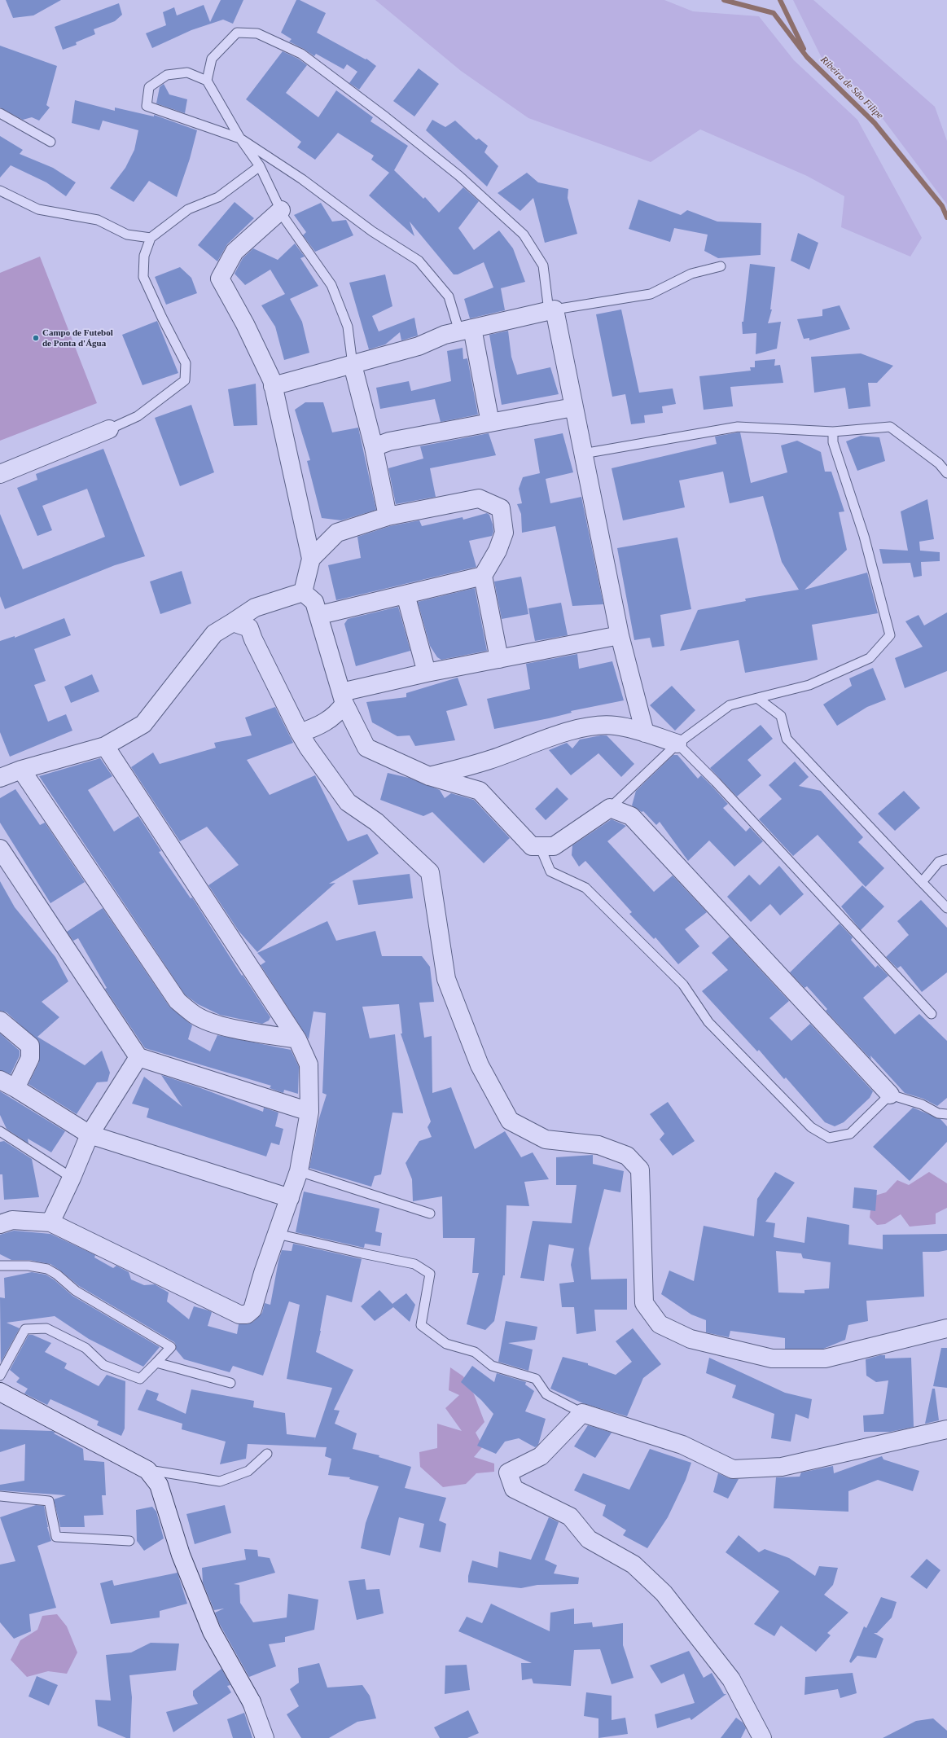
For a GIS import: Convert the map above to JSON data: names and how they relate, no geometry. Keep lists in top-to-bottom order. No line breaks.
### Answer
{"water":["Ribeira de São Filipe"],"places":["Campo de Futebol de Ponta d'Água"]}
